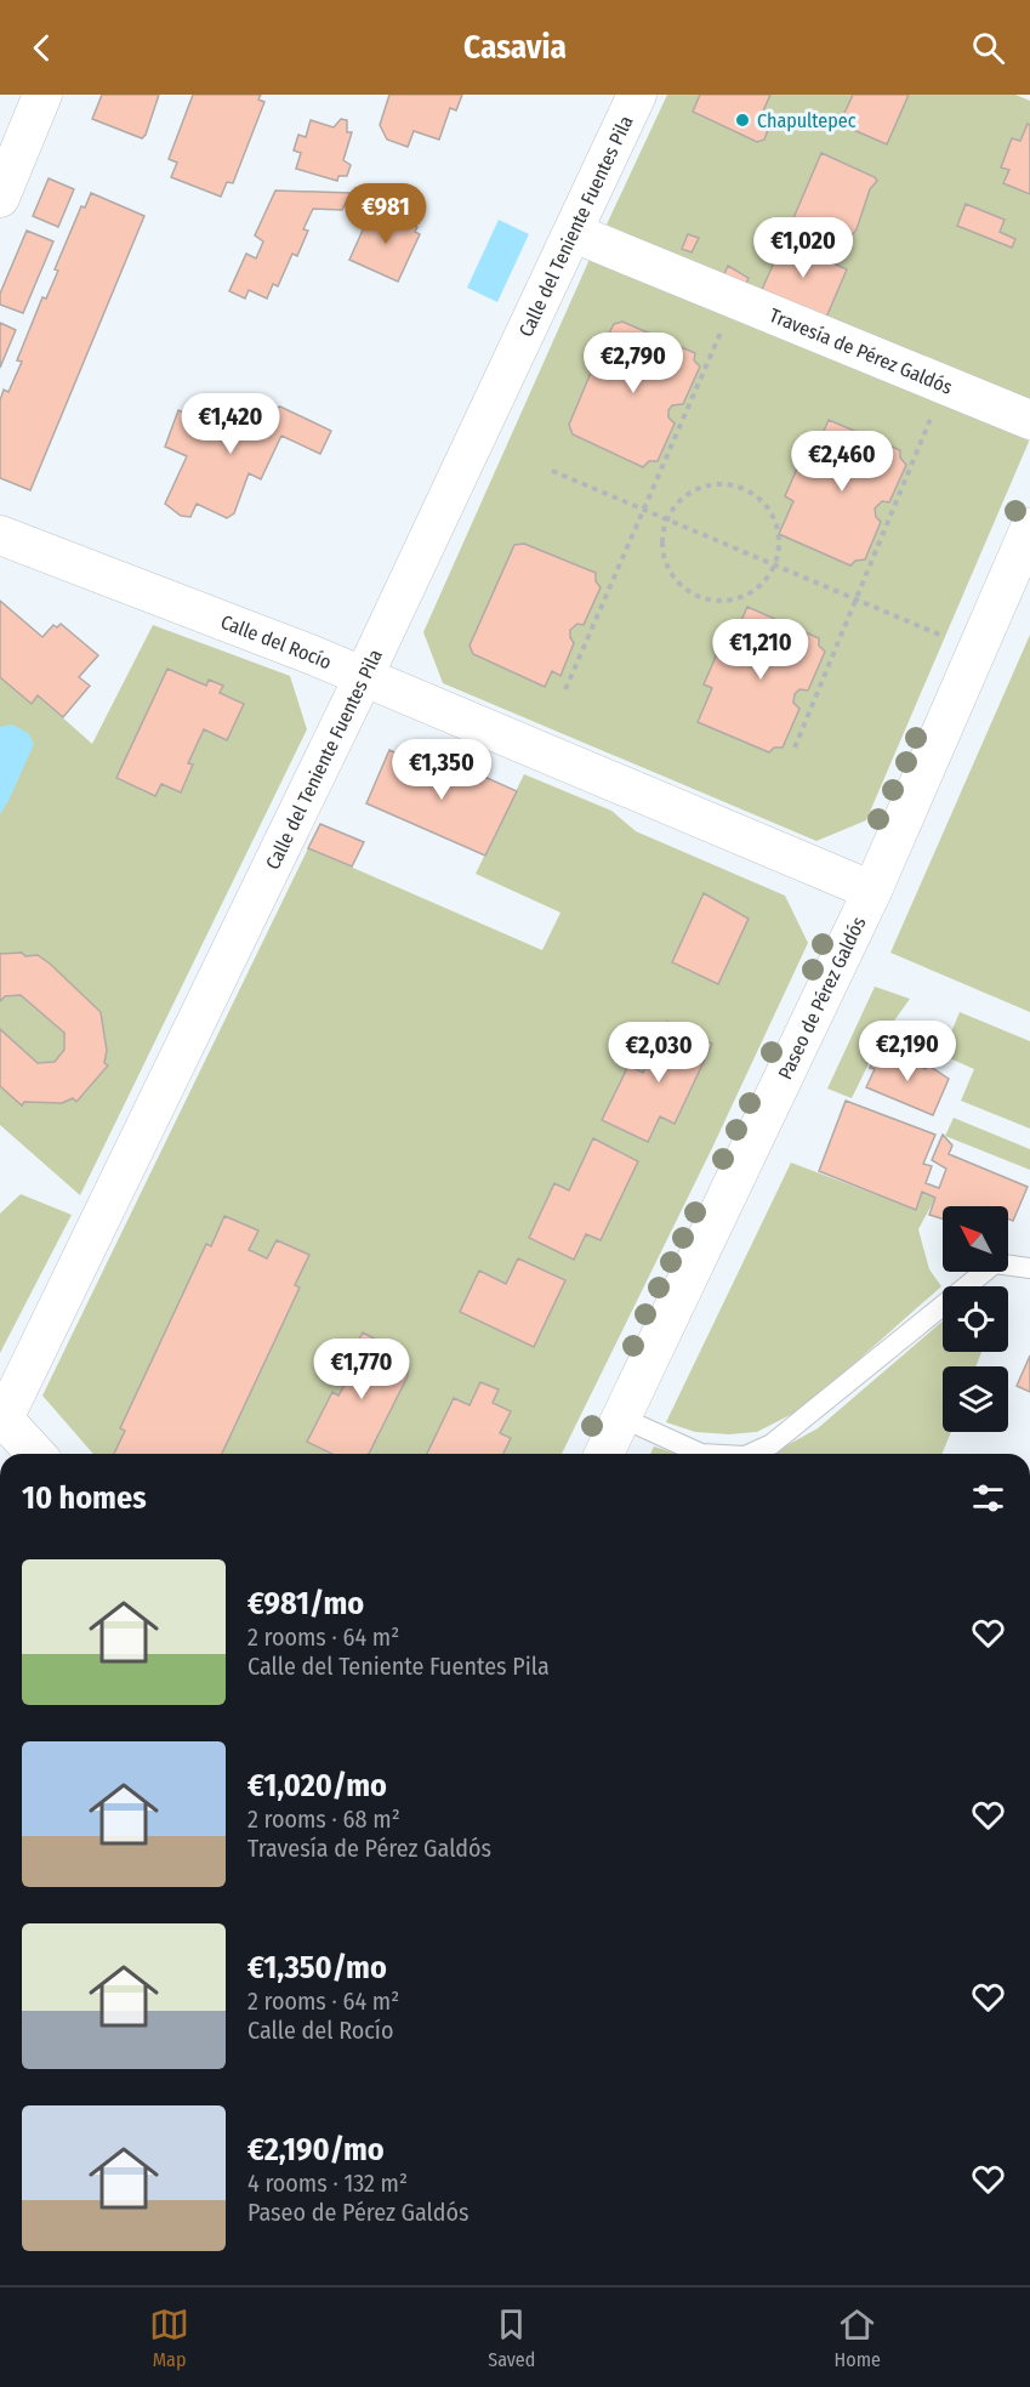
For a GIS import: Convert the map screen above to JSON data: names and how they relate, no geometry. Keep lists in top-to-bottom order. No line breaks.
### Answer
{"streets":{"street":["Calle del Teniente Fuentes Pila","Travesía de Pérez Galdós","Calle del Rocío","Paseo de Pérez Galdós"]},"crossings":[["Calle del Teniente Fuentes Pila","Travesía de Pérez Galdós"],["Calle del Teniente Fuentes Pila","Calle del Rocío"],["Calle del Rocío","Paseo de Pérez Galdós"]],"places":["Chapultepec"],"north":"top left","page":{"header":"Casavia","price":["€981","€1,020","€2,790","€1,420","€2,460","€1,210","€1,350","€2,190","€2,030","€1,770"],"heading":"10 homes","list":[{"name":"€981/mo","note":"2 rooms · 64 m² · Calle del Teniente Fuentes Pila"},{"name":"€1,020/mo","note":"2 rooms · 68 m² · Travesía de Pérez Galdós"},{"name":"€1,350/mo","note":"2 rooms · 64 m² · Calle del Rocío"},{"name":"€2,190/mo","note":"4 rooms · 132 m² · Paseo de Pérez Galdós"}],"tabs":["Map","Saved","Home"]}}
